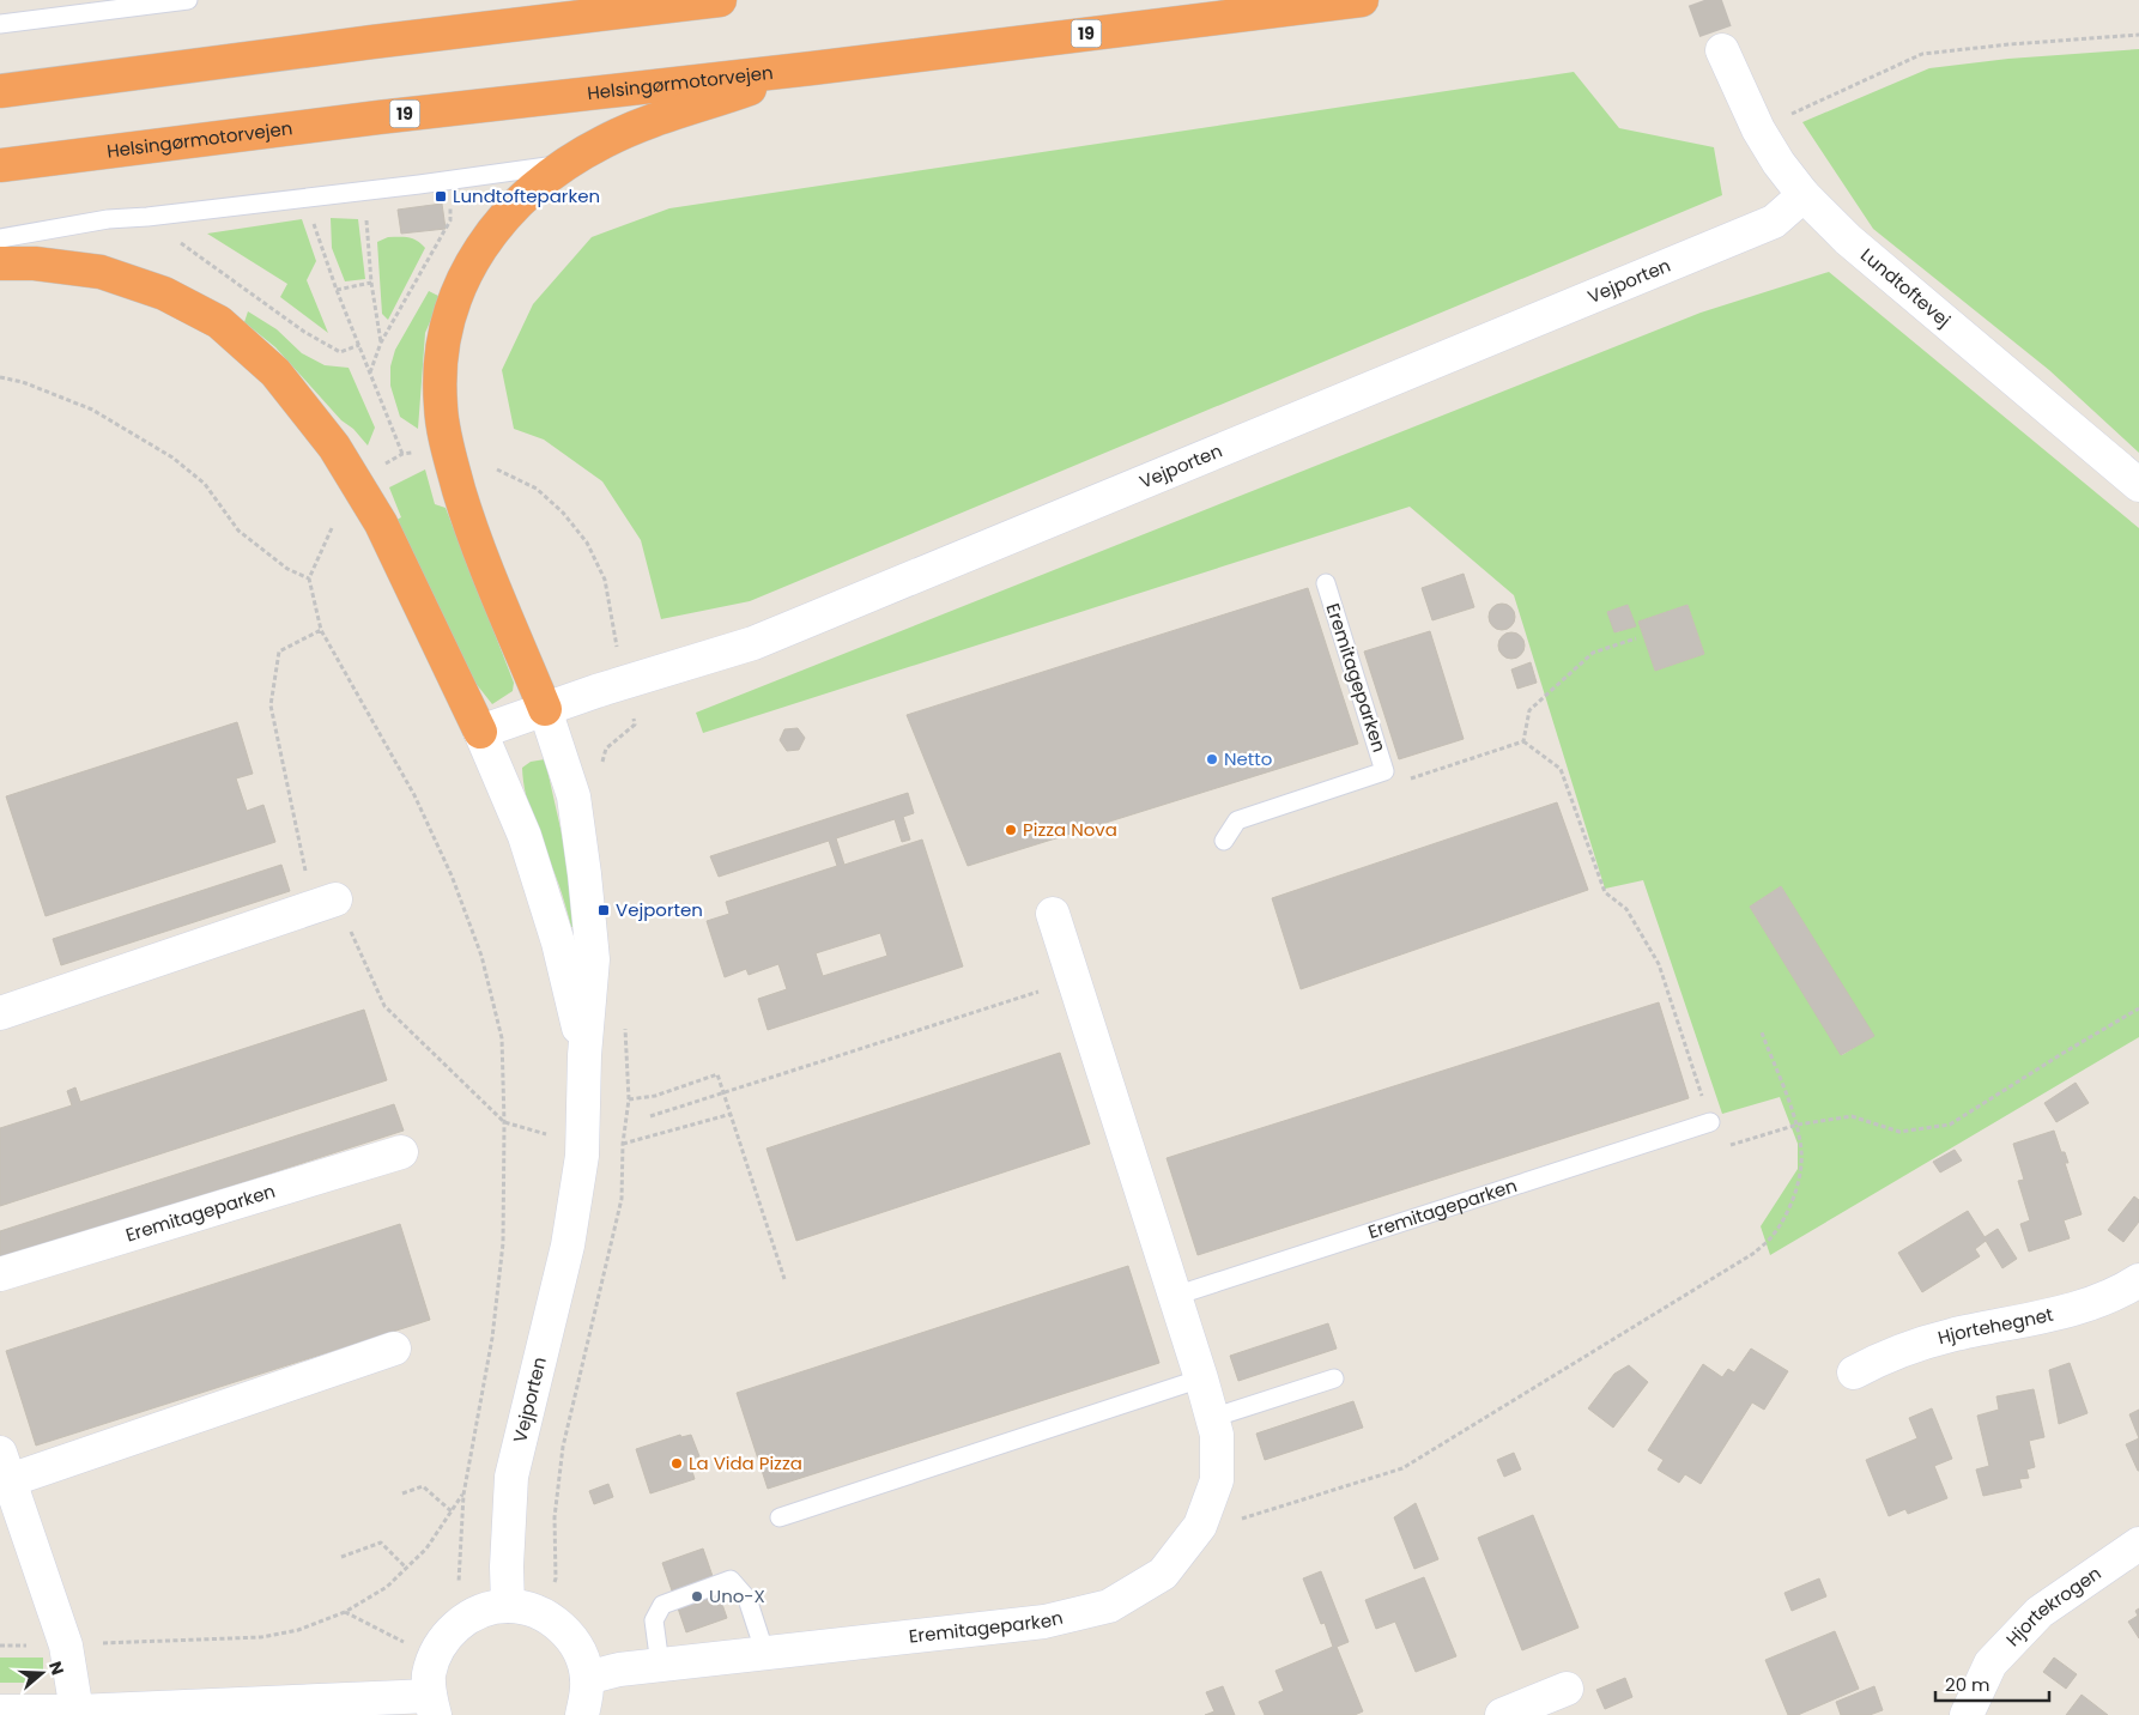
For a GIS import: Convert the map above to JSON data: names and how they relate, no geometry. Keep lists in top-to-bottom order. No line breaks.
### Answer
{"streets":{"highway":["19","Helsingørmotorvejen"],"street":["Vejporten","Lundtoftevej","Eremitageparken","Hjortehegnet","Hjortekrogen"]},"crossings":[["Vejporten","Lundtoftevej"]],"places":{"transit":["Lundtofteparken","Vejporten"],"other":["Netto","Pizza Nova","La Vida Pizza","Uno-X"]},"scale_bar":"20 m","north":"right"}
